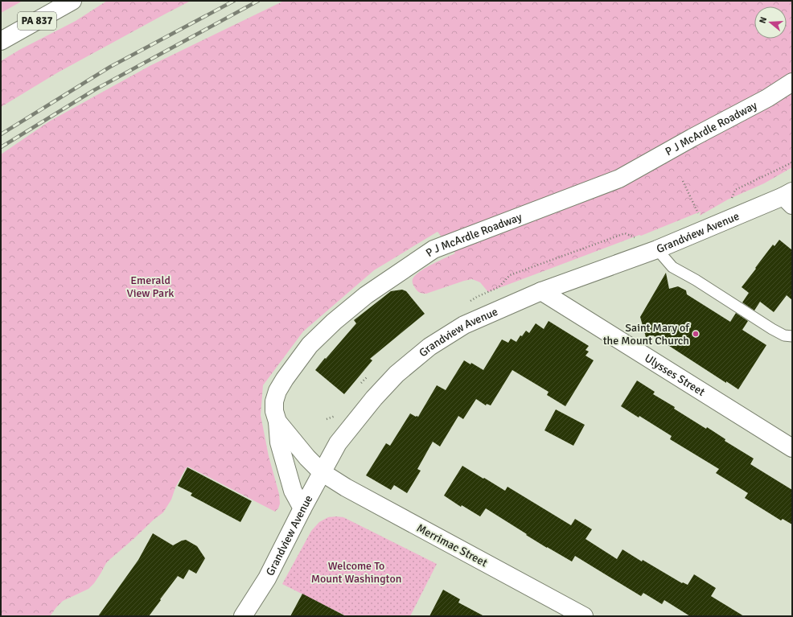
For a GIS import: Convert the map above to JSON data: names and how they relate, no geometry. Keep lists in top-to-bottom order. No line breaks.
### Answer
{"streets":{"street":["PA 837","P J McArdle Roadway","Grandview Avenue","Ulysses Street","Merrimac Street"]},"crossings":[["P J McArdle Roadway","Grandview Avenue"],["P J McArdle Roadway","Merrimac Street"],["Grandview Avenue","Ulysses Street"],["Grandview Avenue","Merrimac Street"]],"parks":["Emerald View Park","Welcome To Mount Washington"],"places":["Saint Mary of the Mount Church"],"north":"left"}
